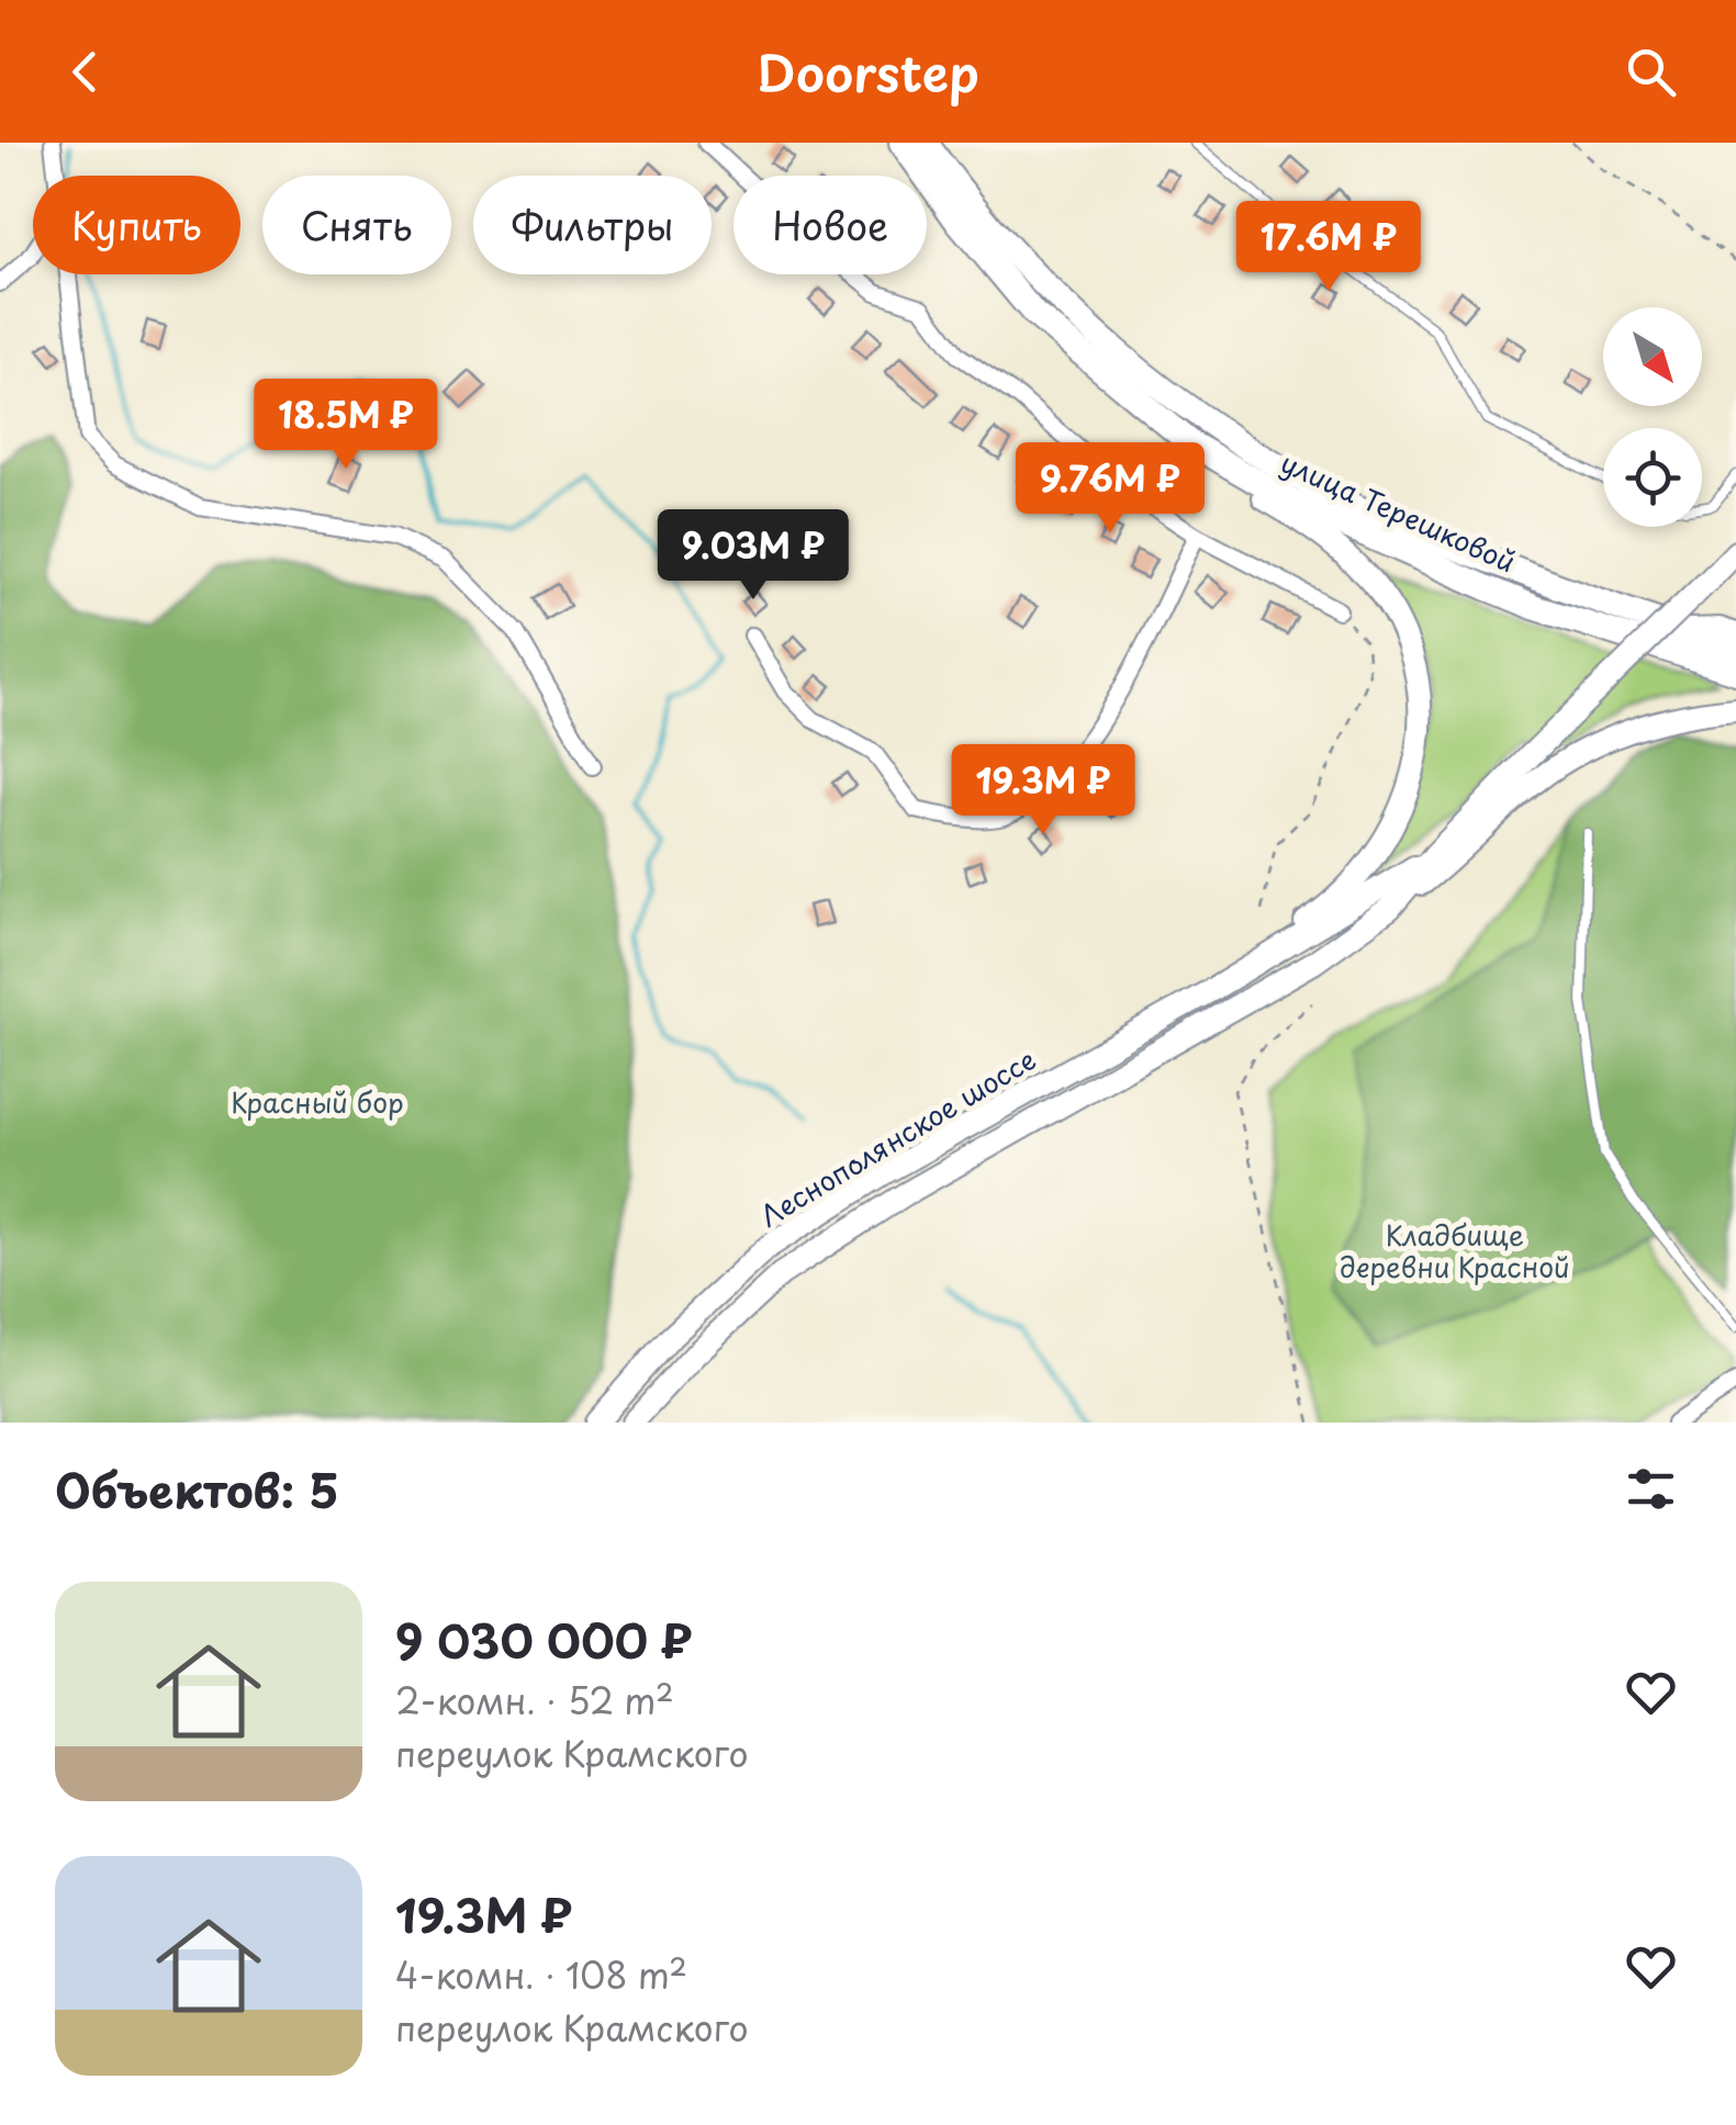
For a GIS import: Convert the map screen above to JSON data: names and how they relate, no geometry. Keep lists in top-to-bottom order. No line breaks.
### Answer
{"streets":{"main road":["улица Терешковой","Леснополянское шоссе"]},"parks":["Красный бор","Кладбище деревни Красной"],"north":"bottom right","page":{"header":"Doorstep","chip":["Купить","Снять","Фильтры","Новое"],"price":["17.6M ₽","18.5M ₽","9.76M ₽","9.03M ₽","19.3M ₽"],"heading":"Объектов: 5","list":[{"name":"9 030 000 ₽","note":"2-комн. · 52 m² · переулок Крамского"},{"name":"19.3M ₽","note":"4-комн. · 108 m² · переулок Крамского"}]}}
